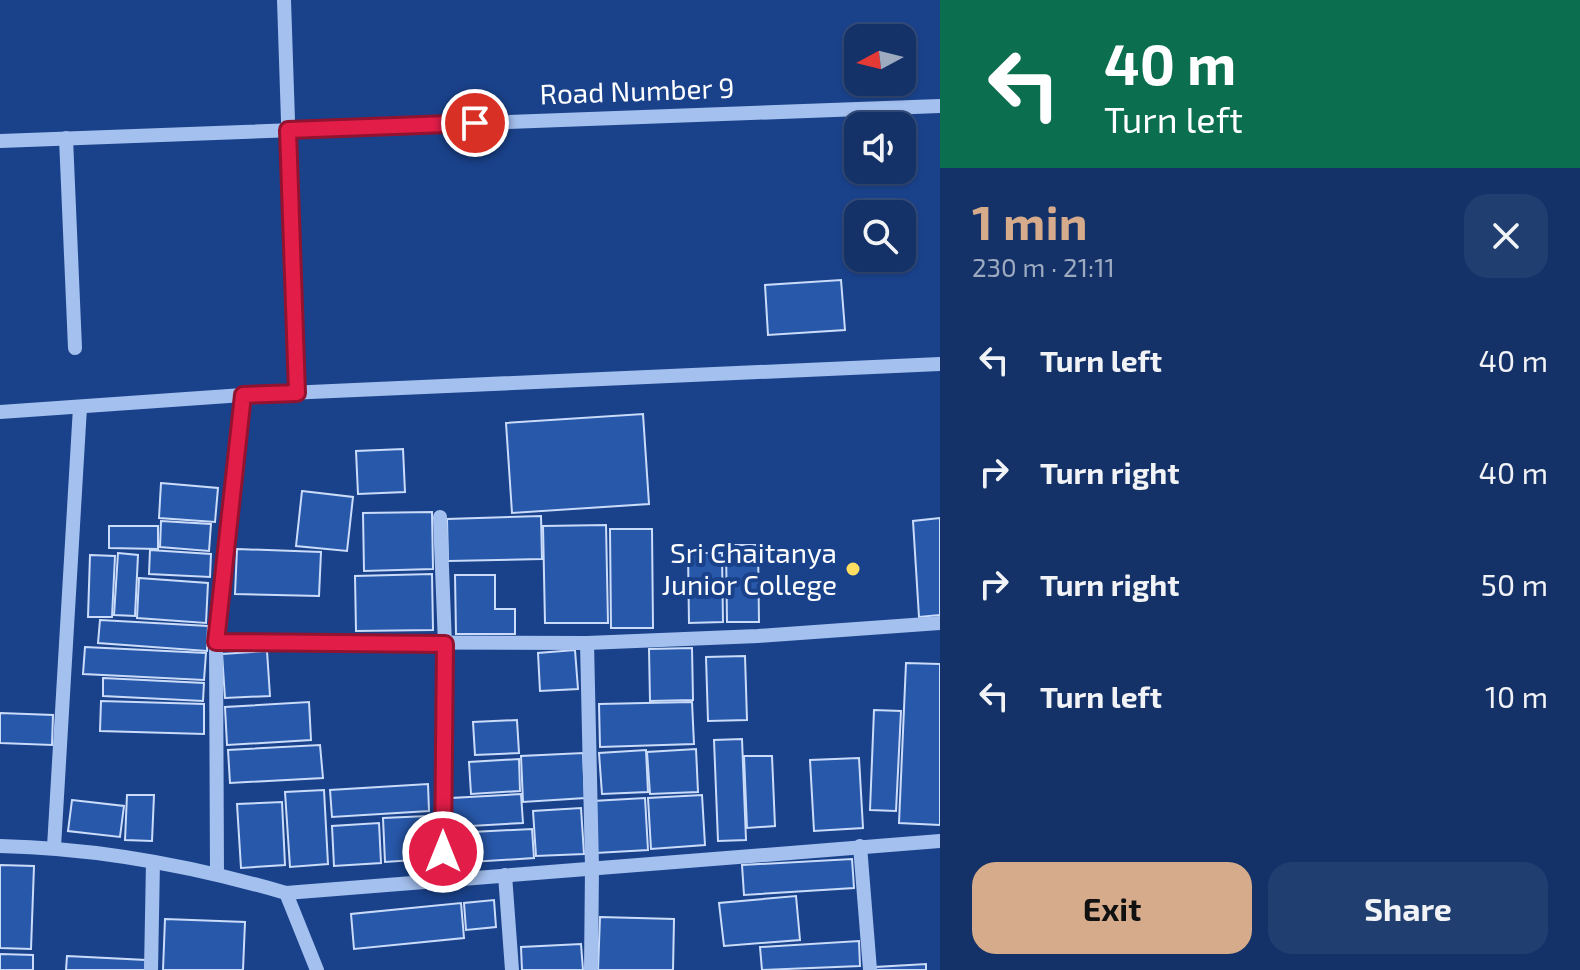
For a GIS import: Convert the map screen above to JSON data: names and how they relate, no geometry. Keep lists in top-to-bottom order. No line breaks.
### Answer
{"streets":{"street":["Road Number 9"]},"places":["Sri Chaitanya Junior College"],"north":"left","page":{"turn":["40 m","Turn left"],"heading":["1 min","230 m · 21:11"],"list":[{"name":"Turn left","value":"40 m"},{"name":"Turn right","value":"40 m"},{"name":"Turn right","value":"50 m"},{"name":"Turn left","value":"10 m"}],"buttons":["Exit","Share"]}}
